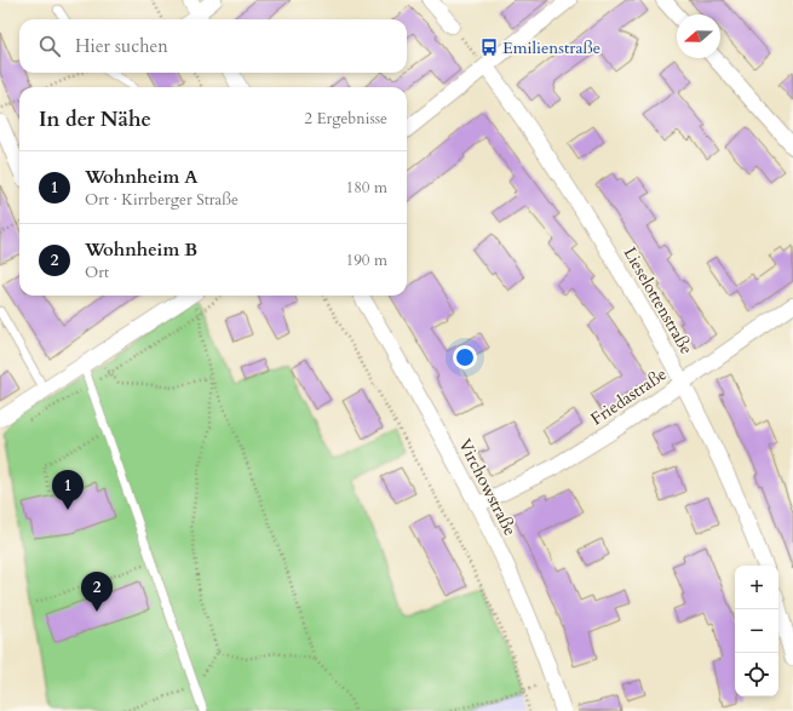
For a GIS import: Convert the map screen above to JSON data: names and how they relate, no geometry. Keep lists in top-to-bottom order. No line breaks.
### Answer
{"streets":{"street":["Lieselottenstraße","Friedastraße","Virchowstraße"]},"crossings":[["Lieselottenstraße","Friedastraße"],["Friedastraße","Virchowstraße"]],"places":{"bus stop":["Emilienstraße"]},"north":"left","page":{"search":"Hier suchen","heading":["In der Nähe","2 Ergebnisse"],"list":[{"mark":"1","name":"Wohnheim A","note":"Ort · Kirrberger Straße","value":"180 m"},{"mark":"2","name":"Wohnheim B","note":"Ort","value":"190 m"}],"pins":["1","2"],"map_buttons":["+","−"]}}
